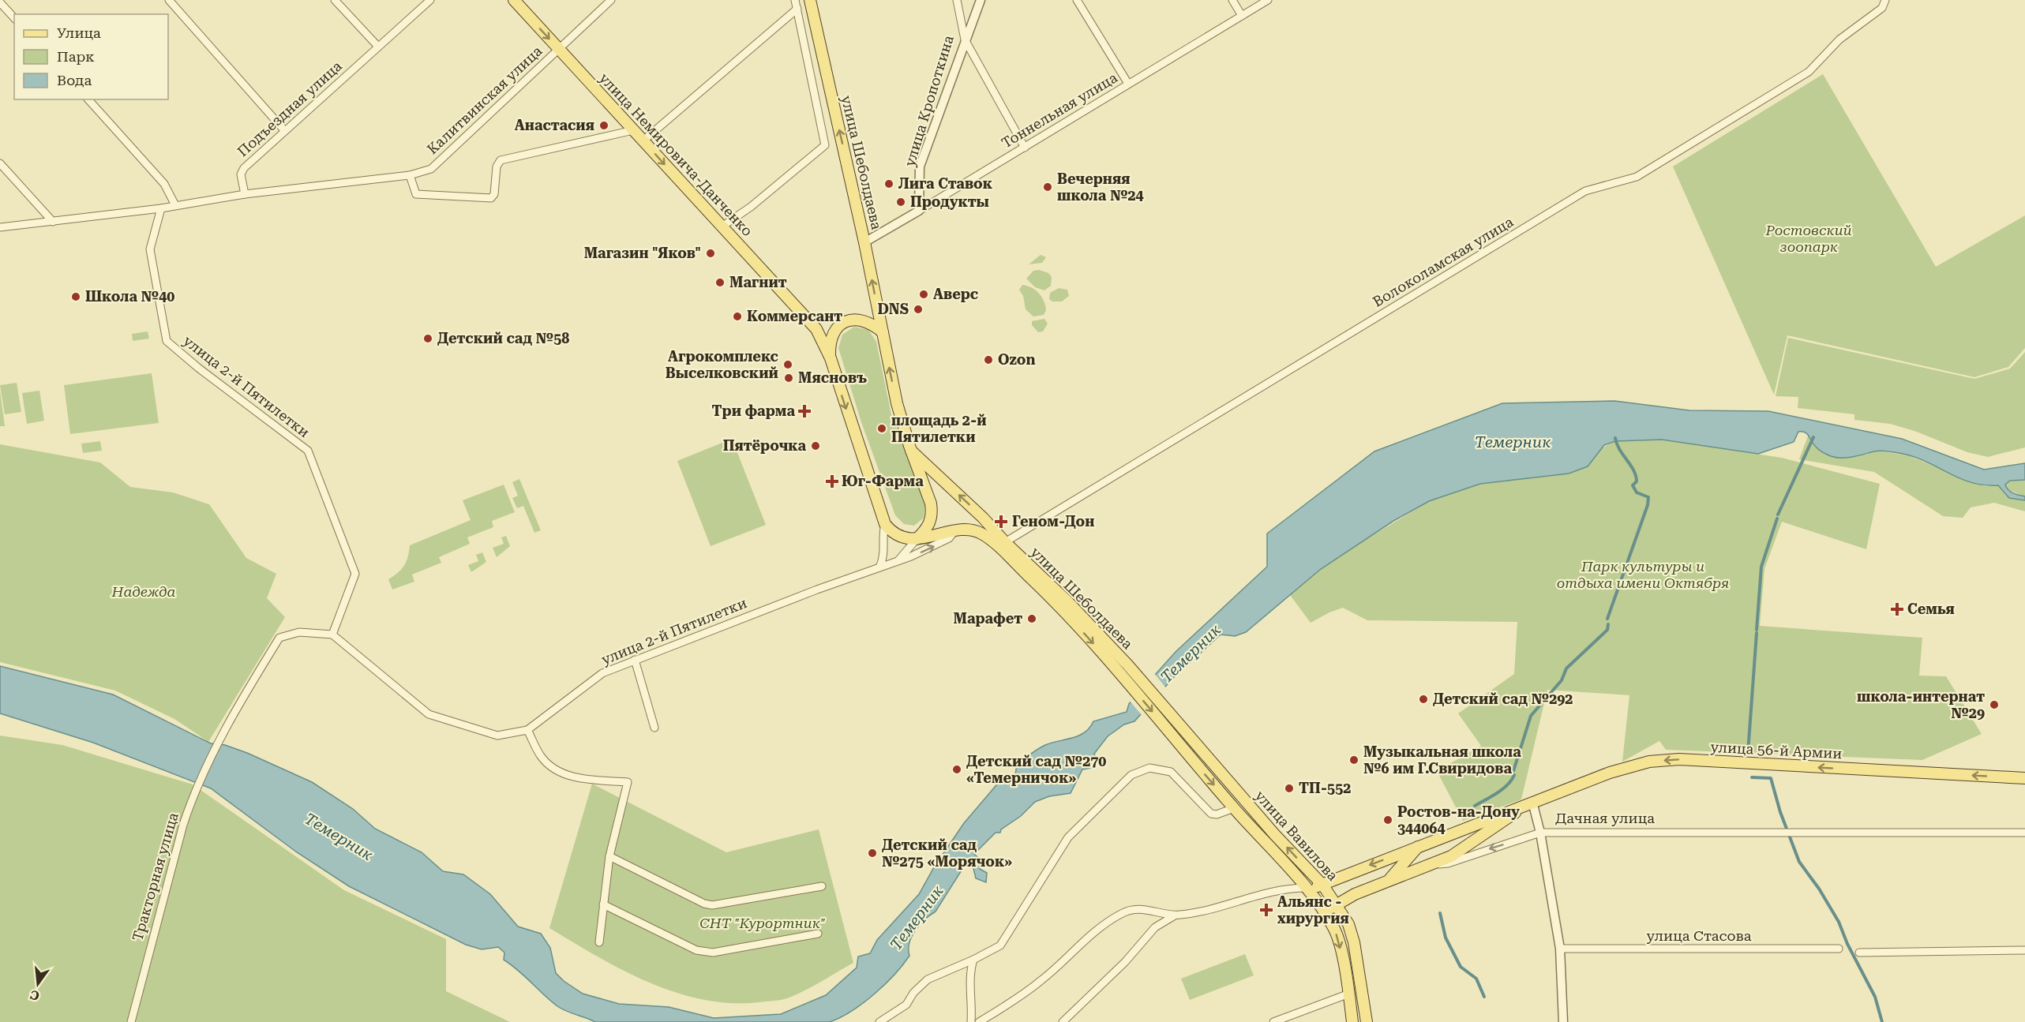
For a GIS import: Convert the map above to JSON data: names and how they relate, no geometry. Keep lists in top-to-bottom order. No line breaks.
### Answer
{"streets":{"main road":["улица Немировича-Данченко","улица Шеболдаева","улица 56-й Армии","Дачная улица","улица Вавилова"],"street":["Калитвинская улица","улица Кропоткина","Подъездная улица","Тоннельная улица","Волоколамская улица","улица 2-й Пятилетки","Тракторная улица","улица Стасова"]},"crossings":[["Калитвинская улица","Подъездная улица"],["Калитвинская улица","улица Немировича-Данченко"],["улица Кропоткина","Тоннельная улица"],["Тоннельная улица","улица Шеболдаева"],["улица Шеболдаева","Волоколамская улица"],["улица Шеболдаева","улица Вавилова"],["улица 2-й Пятилетки","Тракторная улица"],["улица 56-й Армии","Дачная улица"],["Дачная улица","улица Вавилова"]],"one_way":["улица Немировича-Данченко","улица Шеболдаева","улица 56-й Армии"],"water":["Темерник"],"parks":["Ростовский зоопарк","Парк культуры и отдыха имени Октября","Надежда","СНТ \"Курортник\""],"places":{"other":["Анастасия","Лига Ставок","Вечерняя школа №24","Продукты","Магазин \"Яков\"","Магнит","Аверс","Школа №40","DNS","Коммерсант","Детский сад №58","Ozon","Агрокомплекс Выселковский","Мясновъ","площадь 2-й Пятилетки","Пятёрочка","Марафет","Детский сад №292","школа-интернат №29","Музыкальная школа №6 им Г.Свиридова","Детский сад №270 «Темерничок»","ТП-552","Ростов-на-Дону 344064","Детский сад №275 «Морячок»"],"health":["Три фарма","Юг-Фарма","Геном-Дон","Семья","Альянс - хирургия"]},"legend":["Улица","Парк","Вода"],"north":"bottom"}
